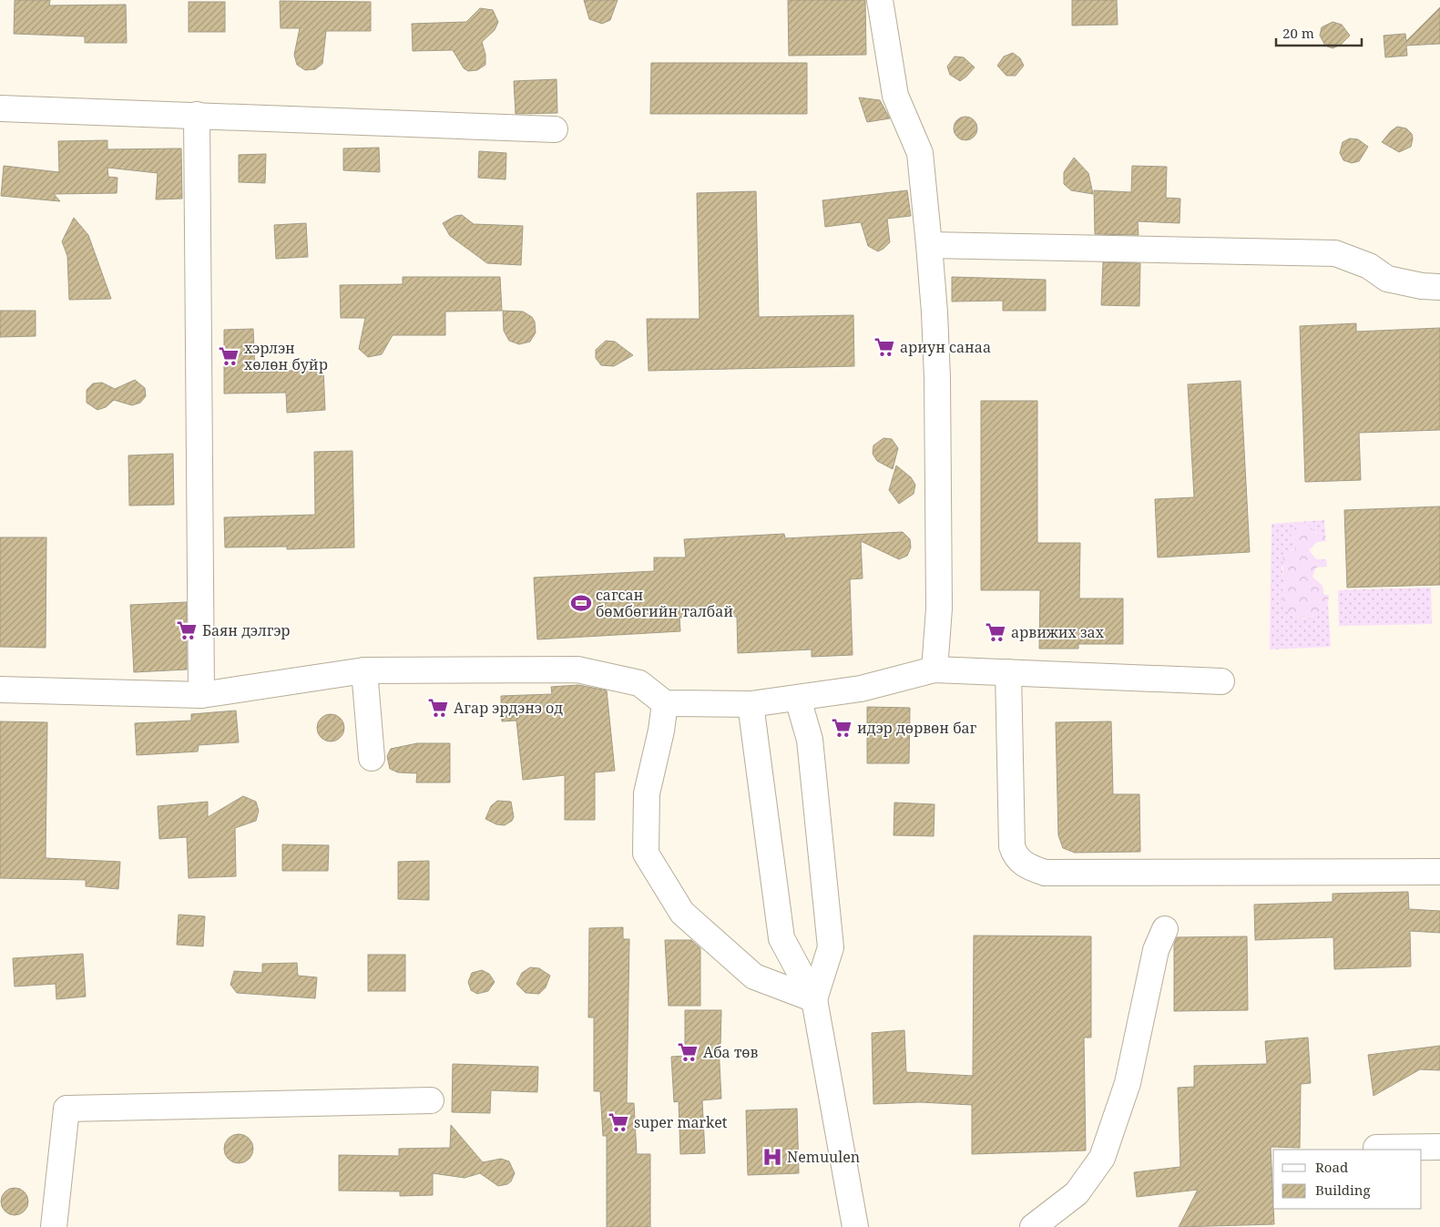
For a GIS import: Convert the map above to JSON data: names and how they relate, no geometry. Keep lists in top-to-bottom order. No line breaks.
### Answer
{"places":{"supermarket":["ариун санаа","хэрлэн хөлөн буйр","Баян дэлгэр","арвижих зах","Агар эрдэнэ од","идэр дөрвөн баг","Аба төв","super market"],"sports":["сагсан бөмбөгийн талбай"],"hospital":["Nemuulen"]},"legend":["Road","Building"],"scale_bar":"20 m"}
